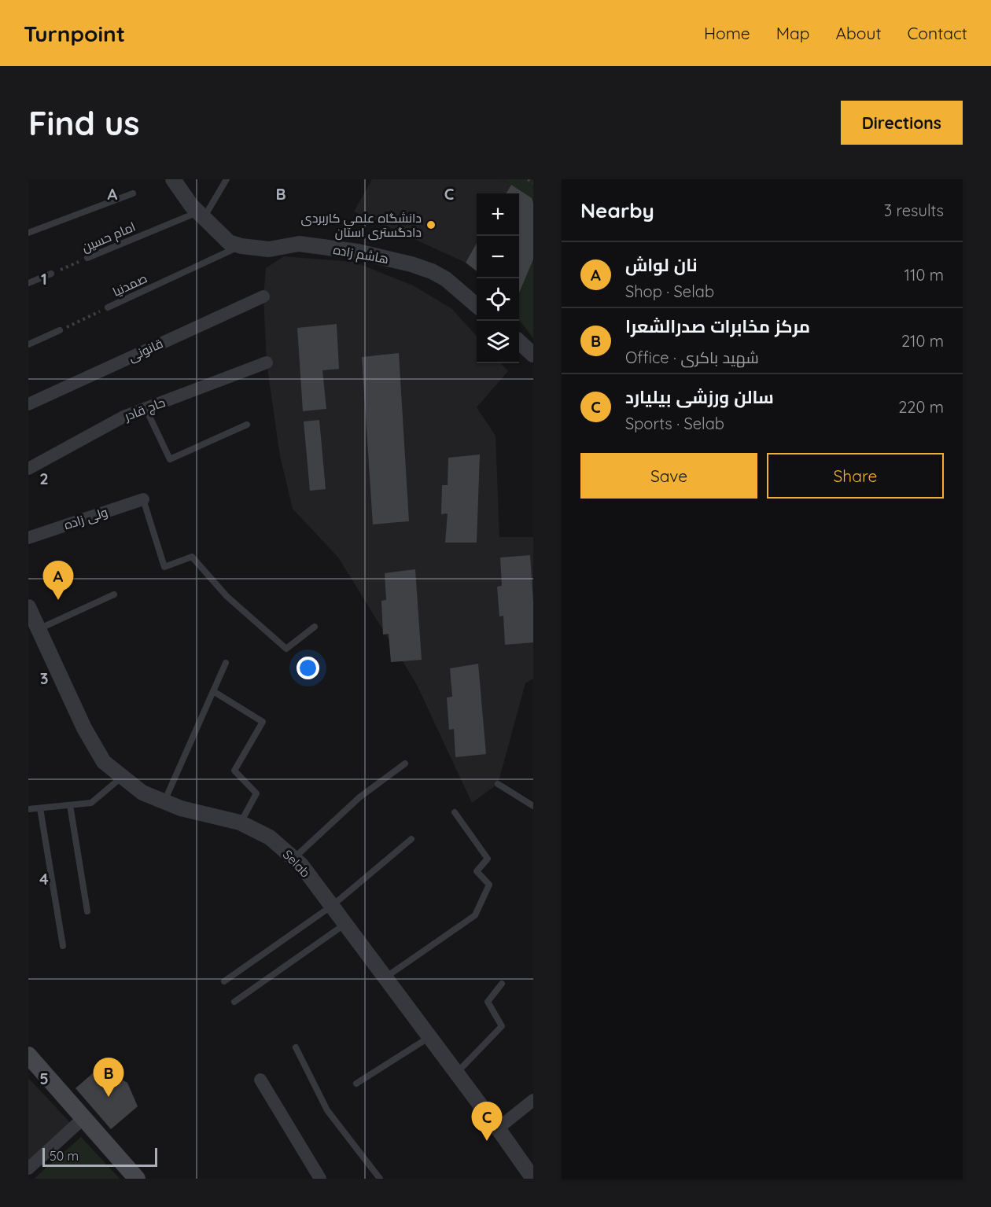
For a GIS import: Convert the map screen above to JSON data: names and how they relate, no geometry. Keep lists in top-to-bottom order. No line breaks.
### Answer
{"streets":{"street":["هاشم زاده","قانونی","حاج قادر","ولی زاده","Selab"],"lane":["امام حسین","صمدنیا"]},"crossings":[["امام حسین","هاشم زاده"],["هاشم زاده","صمدنیا"]],"places":["دانشگاه علمی کاربردی دادگستری استان"],"scale_bar":"50 m","page":{"header":"Turnpoint","nav":["Home","Map","About","Contact"],"buttons":["Directions",["Save","Share"]],"title":"Find us","heading":["Nearby","3 results"],"map_buttons":["+","−"],"list":[{"mark":"A","name":"نان لواش","note":"Shop · Selab","value":"110 m"},{"mark":"B","name":"مرکز مخابرات صدرالشعرا","note":"Office · شهید باکری","value":"210 m"},{"mark":"C","name":"سالن ورزشی بیلیارد","note":"Sports · Selab","value":"220 m"}],"pins":["A","B","C"],"scale":"50 m"},"grid":{"columns":["A","B","C"],"rows":["1","2","3","4","5"]}}
